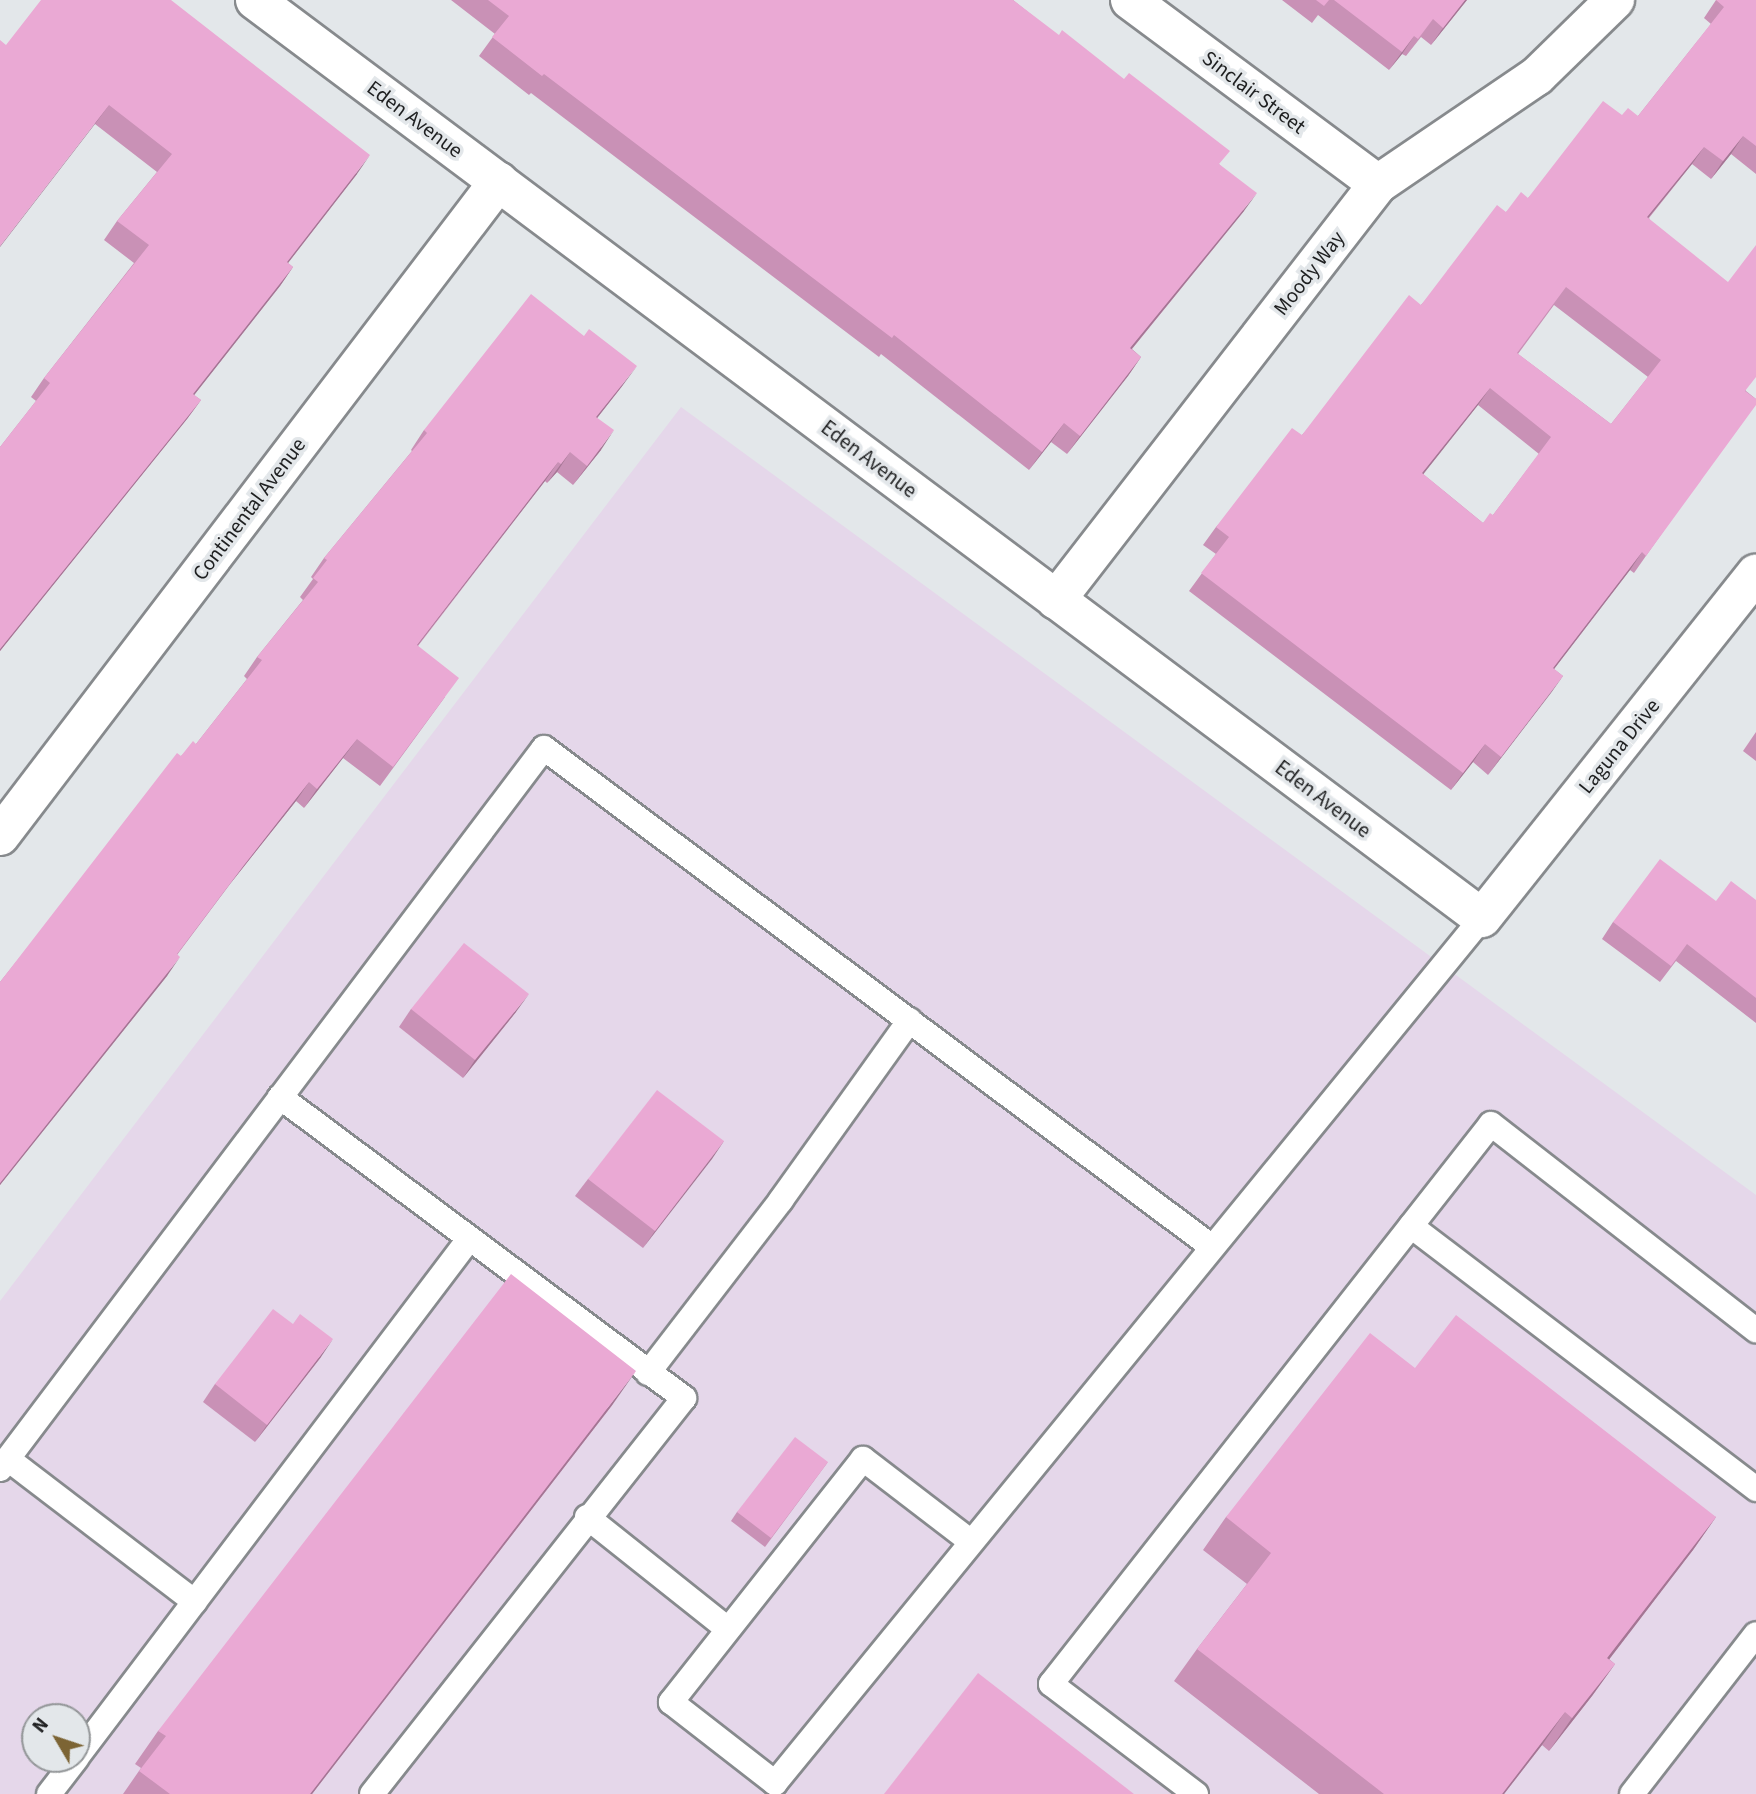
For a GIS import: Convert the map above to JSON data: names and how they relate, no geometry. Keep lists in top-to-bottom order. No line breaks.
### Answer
{"streets":{"street":["Sinclair Street","Eden Avenue","Moody Way","Continental Avenue","Laguna Drive"]},"crossings":[["Sinclair Street","Moody Way"],["Eden Avenue","Moody Way"],["Eden Avenue","Continental Avenue"],["Eden Avenue","Laguna Drive"]],"north":"top left"}
